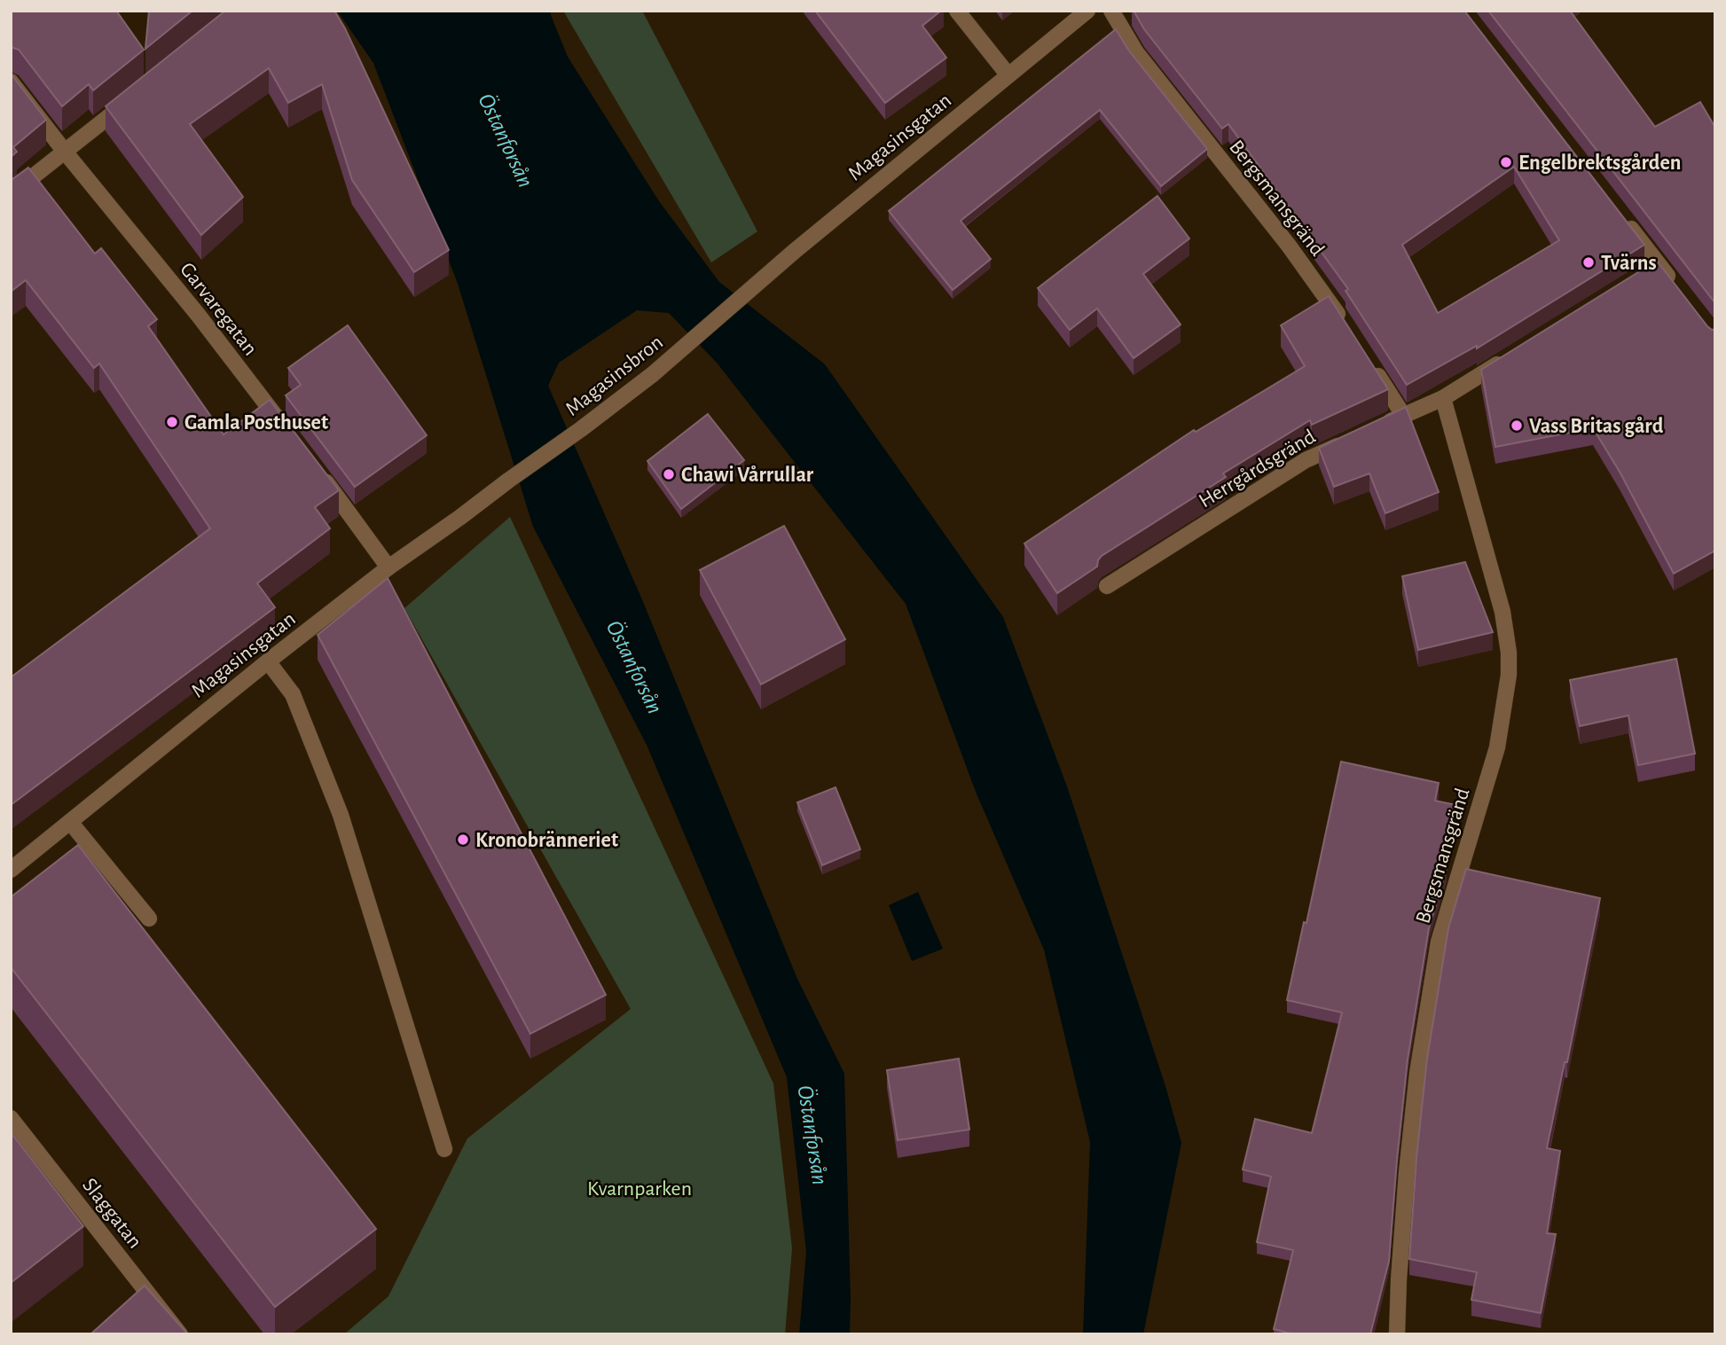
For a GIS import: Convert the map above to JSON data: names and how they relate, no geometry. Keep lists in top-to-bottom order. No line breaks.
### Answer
{"streets":{"street":["Magasinsgatan","Bergsmansgränd","Garvaregatan","Magasinsbron","Herrgårdsgränd","Slaggatan"]},"crossings":[["Magasinsgatan","Magasinsbron"]],"water":["Östanforsån"],"parks":["Kvarnparken"],"places":["Engelbrektsgården","Tvärns","Gamla Posthuset","Vass Britas gård","Chawi Vårrullar","Kronobränneriet"]}
